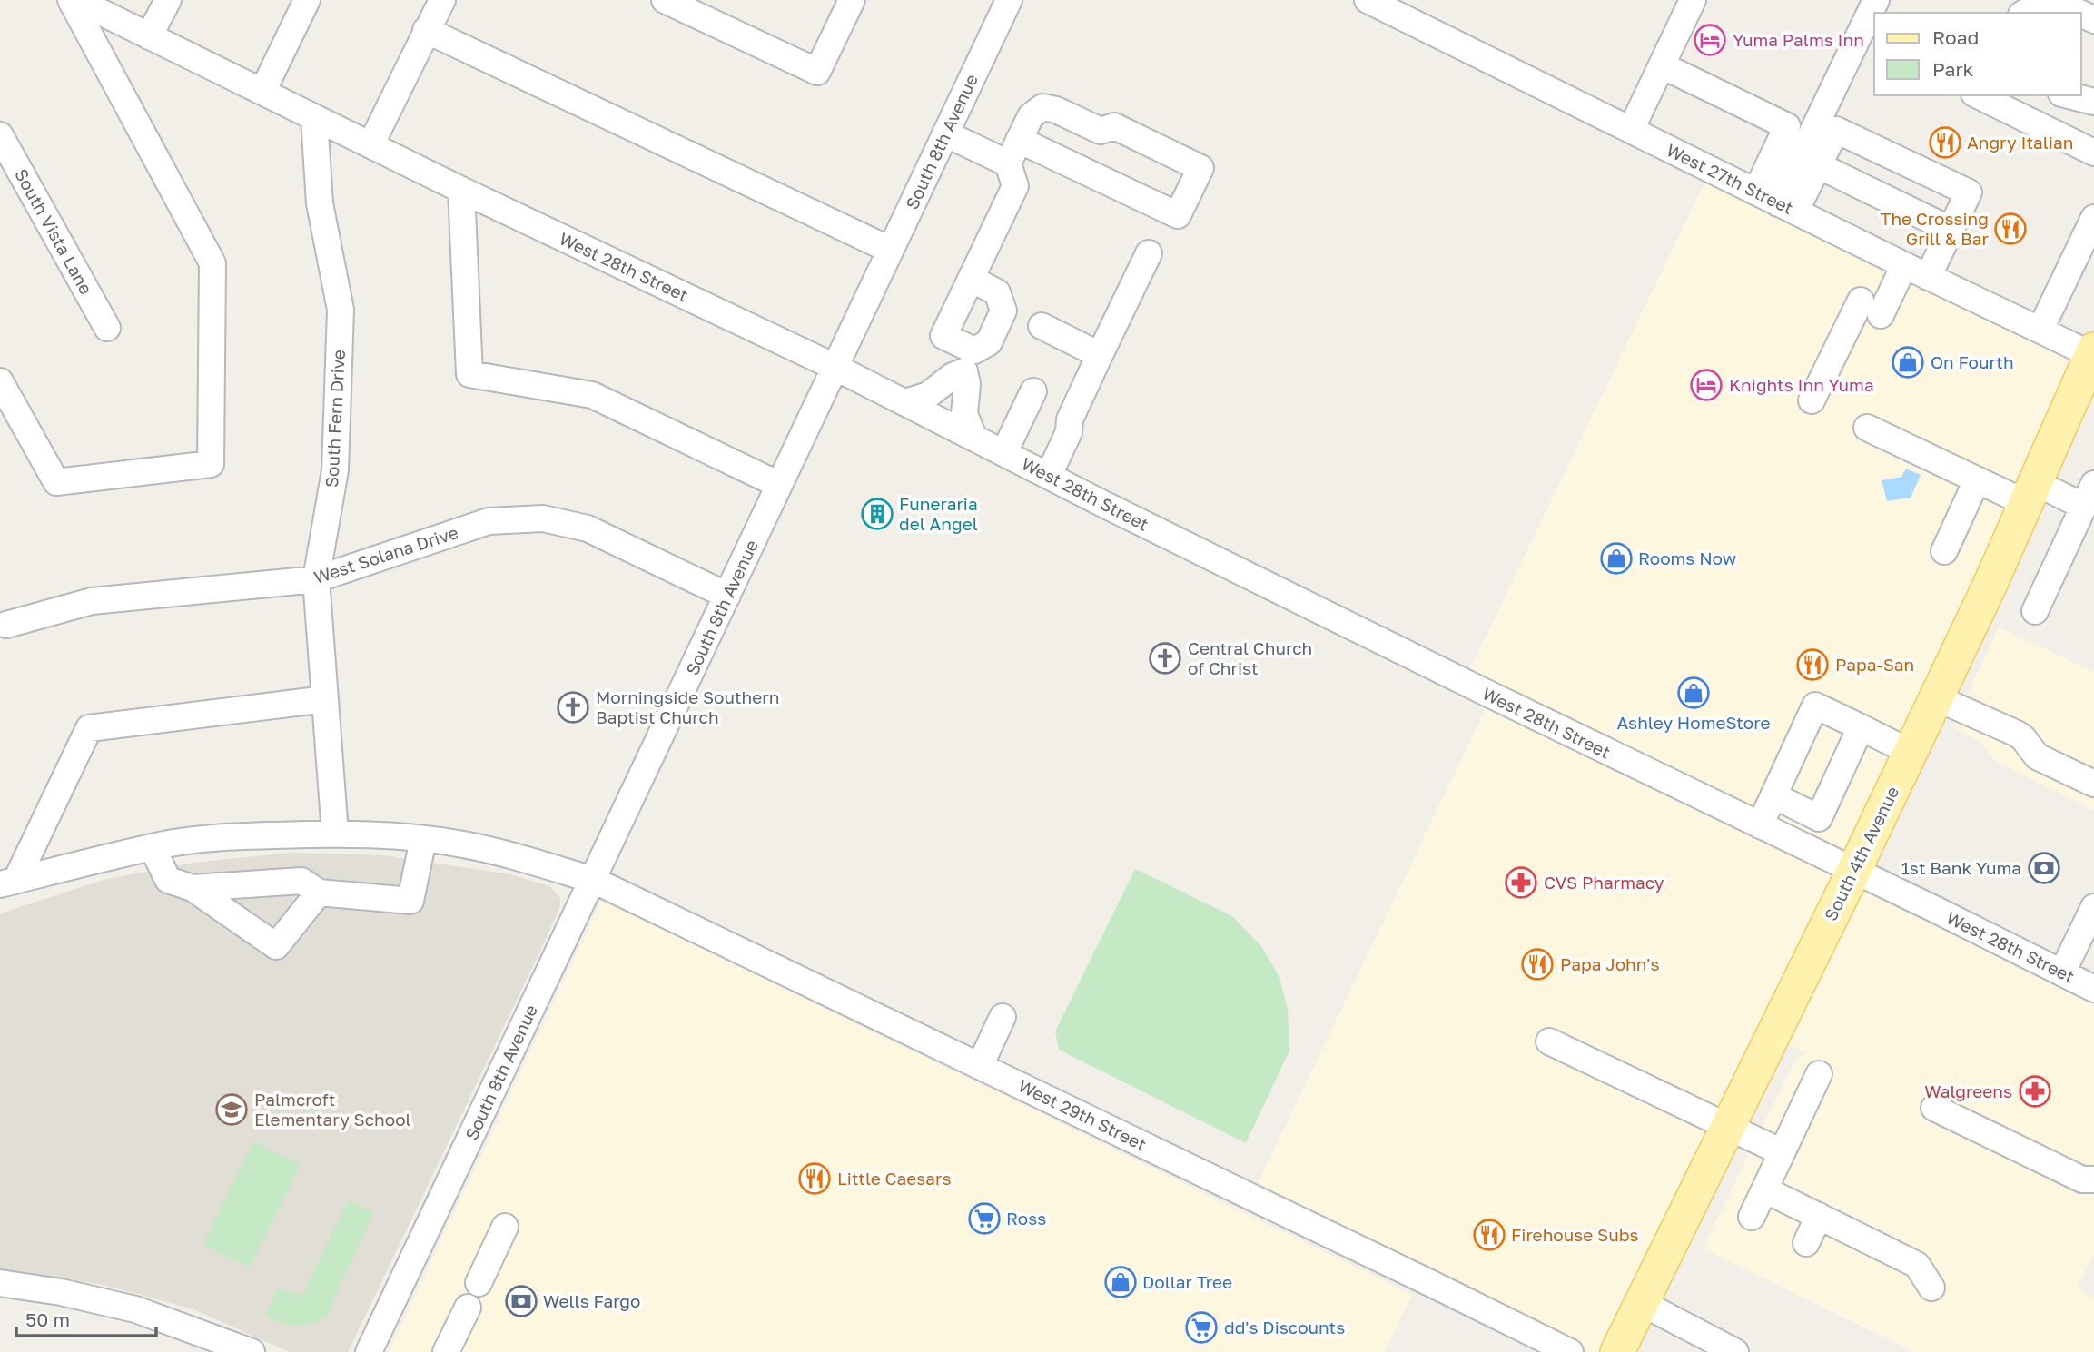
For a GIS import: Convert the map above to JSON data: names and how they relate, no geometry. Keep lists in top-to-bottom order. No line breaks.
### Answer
{"streets":{"main road":["South 4th Avenue"],"street":["South 8th Avenue","West 27th Street","South Vista Lane","West 28th Street","South Fern Drive","West Solana Drive","West 29th Street"]},"crossings":[["South 8th Avenue","West 28th Street"],["South 8th Avenue","West Solana Drive"],["South 8th Avenue","West 29th Street"],["West 27th Street","South 4th Avenue"],["West 28th Street","South Fern Drive"],["West 28th Street","South 4th Avenue"],["South Fern Drive","West Solana Drive"],["South Fern Drive","West 29th Street"]],"places":{"hotel":["Yuma Palms Inn","Knights Inn Yuma"],"restaurant":["Angry Italian","The Crossing Grill & Bar","Papa-San","Papa John's","Little Caesars","Firehouse Subs"],"shop":["On Fourth","Rooms Now","Ashley HomeStore","Dollar Tree"],"building":["Funeraria del Angel"],"church":["Central Church of Christ","Morningside Southern Baptist Church"],"bank":["1st Bank Yuma","Wells Fargo"],"pharmacy":["CVS Pharmacy","Walgreens"],"school or university":["Palmcroft Elementary School"],"supermarket":["Ross","dd's Discounts"]},"legend":["Road","Park"],"scale_bar":"50 m"}
